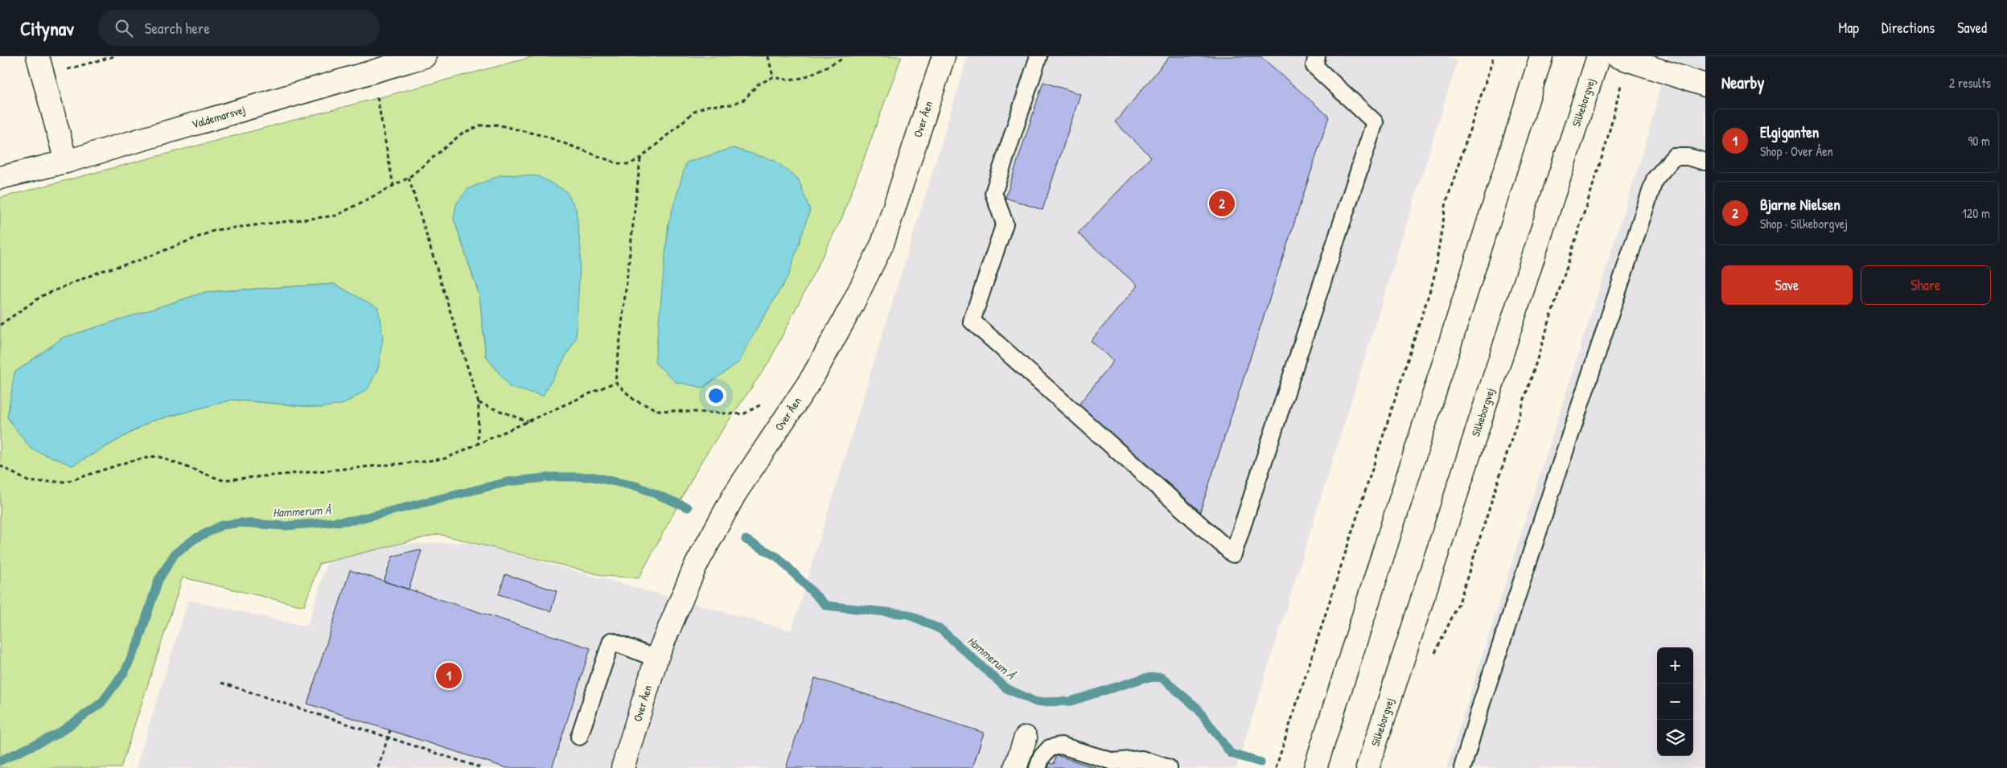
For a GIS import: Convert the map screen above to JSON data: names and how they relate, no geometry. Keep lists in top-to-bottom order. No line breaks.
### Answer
{"streets":{"main road":["Silkeborgvej","Valdemarsvej","Over Åen"]},"water":["Hammerum Å"],"page":{"header":"Citynav","search":"Search here","nav":["Map","Directions","Saved"],"heading":["Nearby","2 results"],"list":[{"mark":"1","name":"Elgiganten","note":"Shop · Over Åen","value":"90 m"},{"mark":"2","name":"Bjarne Nielsen","note":"Shop · Silkeborgvej","value":"120 m"}],"pins":["2","1"],"buttons":["Save","Share"],"map_buttons":["+","−"]}}
